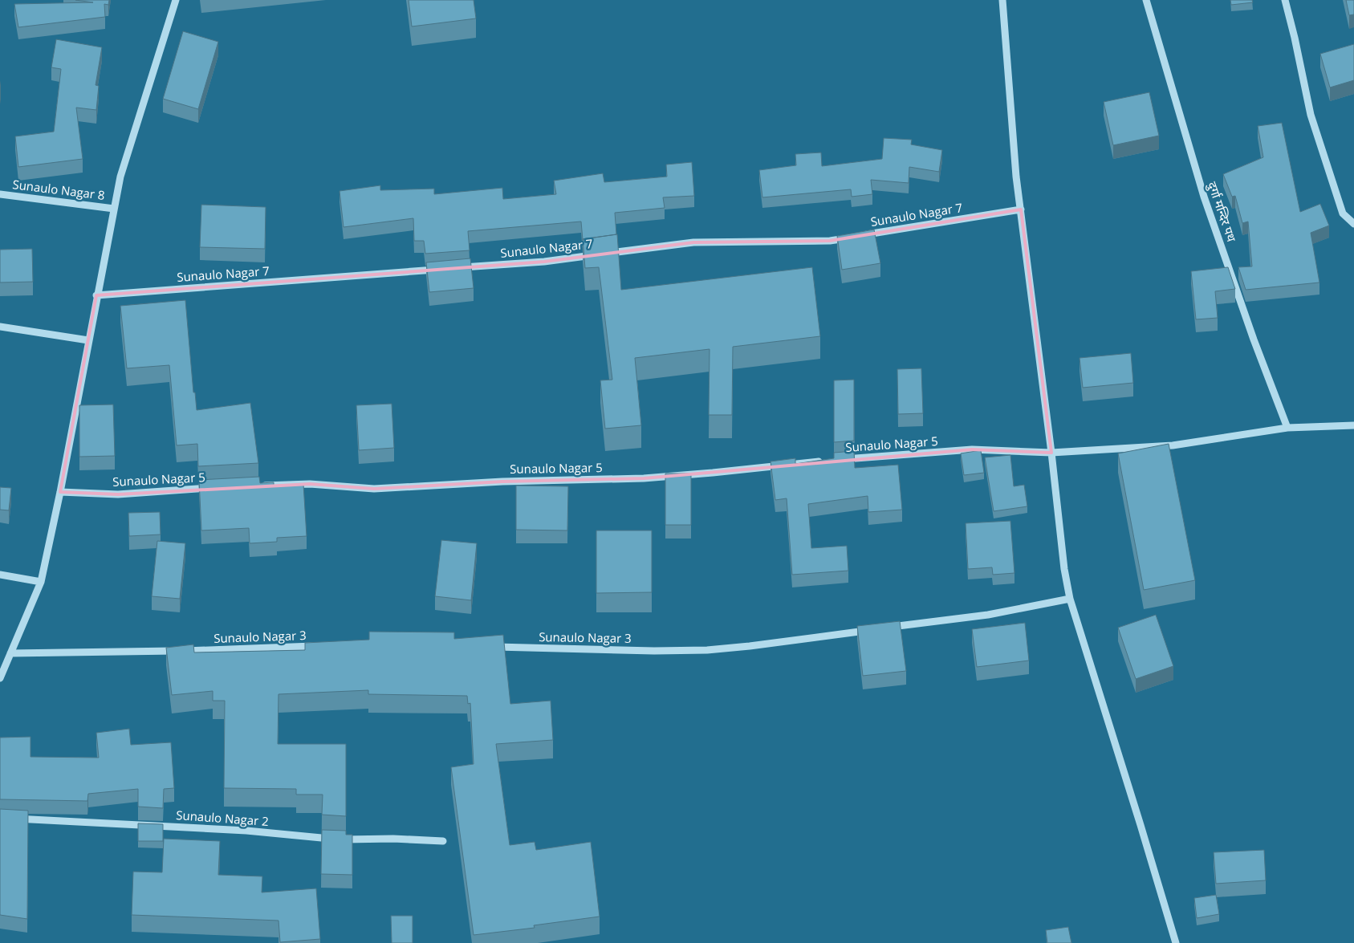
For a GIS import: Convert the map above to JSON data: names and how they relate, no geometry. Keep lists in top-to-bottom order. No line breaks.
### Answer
{"streets":{"street":["Sunaulo Nagar 8","दुर्गा मन्दिर पथ","Sunaulo Nagar 7","Sunaulo Nagar 5","Sunaulo Nagar 3","Sunaulo Nagar 2"]},"crossings":[["दुर्गा मन्दिर पथ","Sunaulo Nagar 5"]]}
